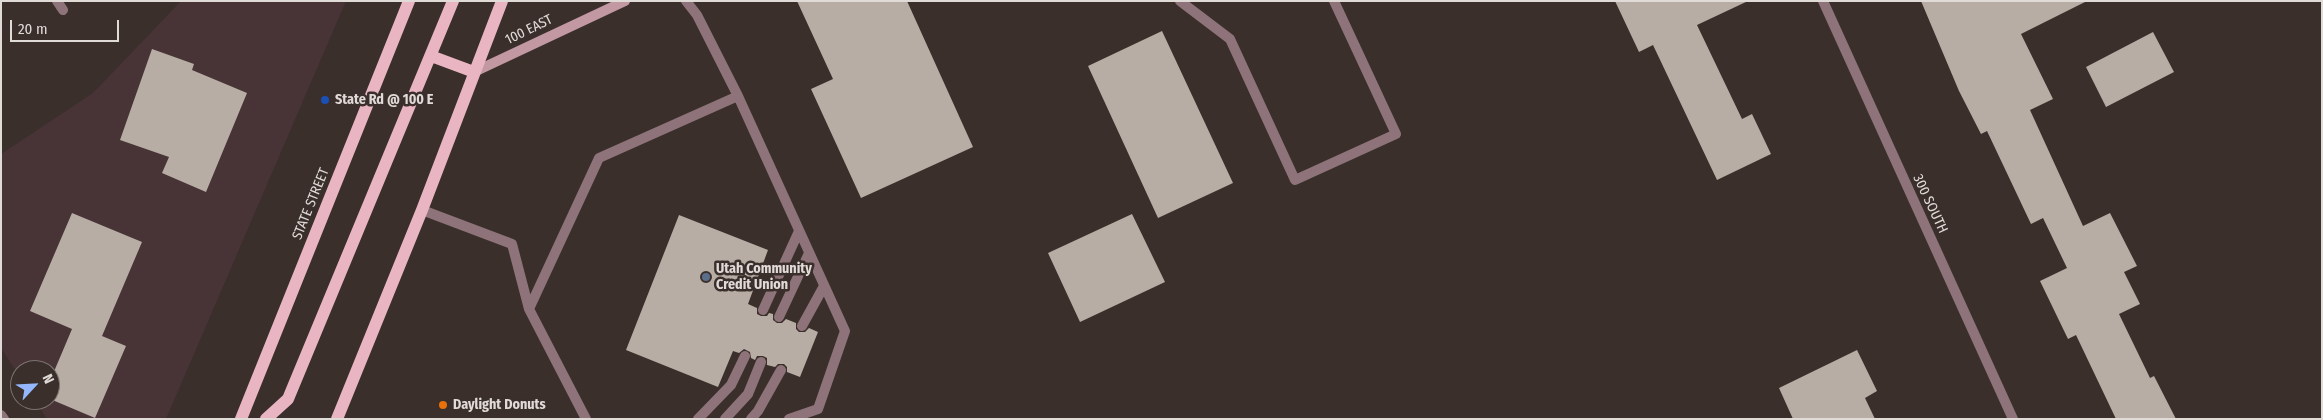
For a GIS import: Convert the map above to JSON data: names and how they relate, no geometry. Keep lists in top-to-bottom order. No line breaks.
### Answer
{"streets":{"main road":["100 EAST","STATE STREET"],"street":["300 SOUTH"]},"places":["State Rd @ 100 E","Utah Community Credit Union","Daylight Donuts"],"scale_bar":"20 m","north":"top right"}
